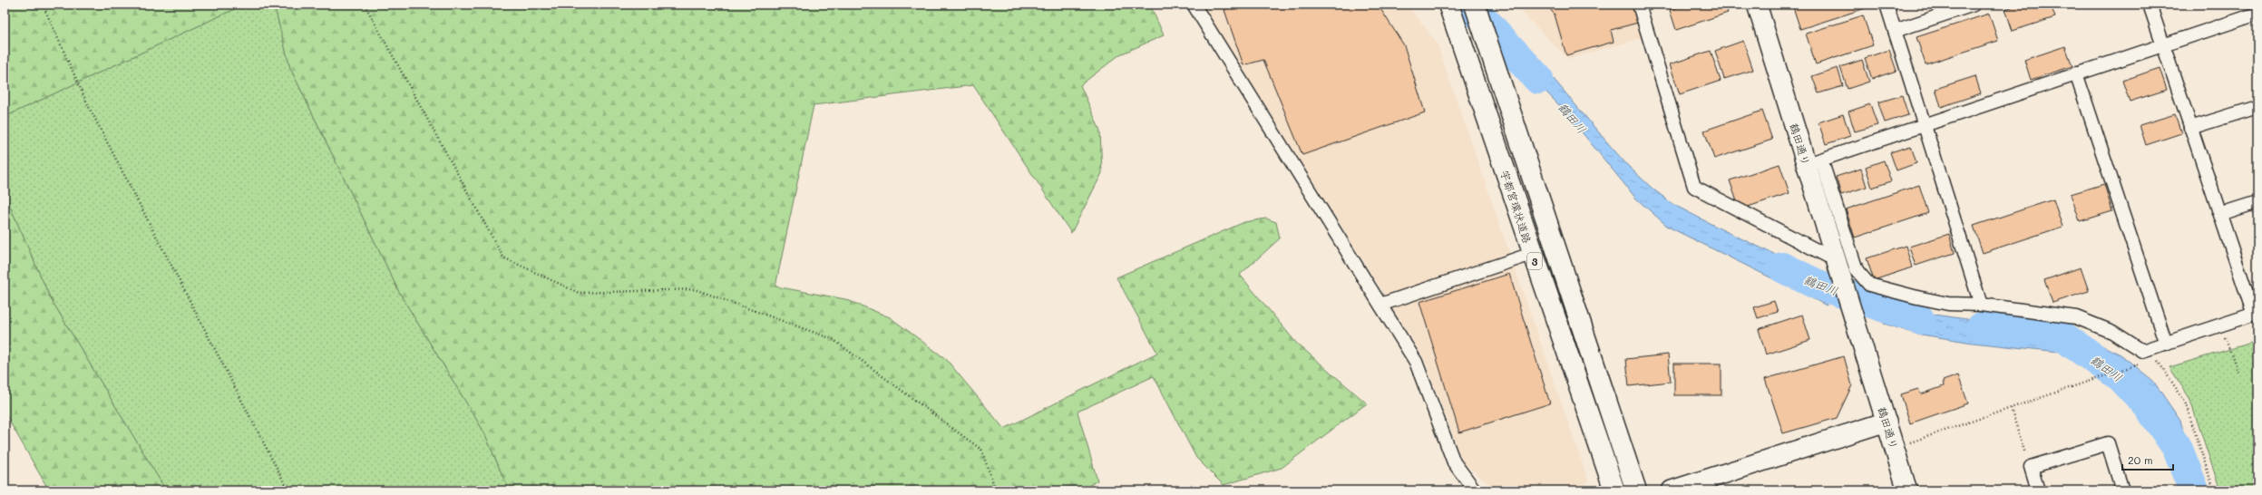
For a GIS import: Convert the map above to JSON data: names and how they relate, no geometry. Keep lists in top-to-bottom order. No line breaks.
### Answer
{"streets":{"main road":["宇都宮環状道路","3"],"street":["鶴田通り"]},"water":["鶴田川"],"scale_bar":"20 m"}
